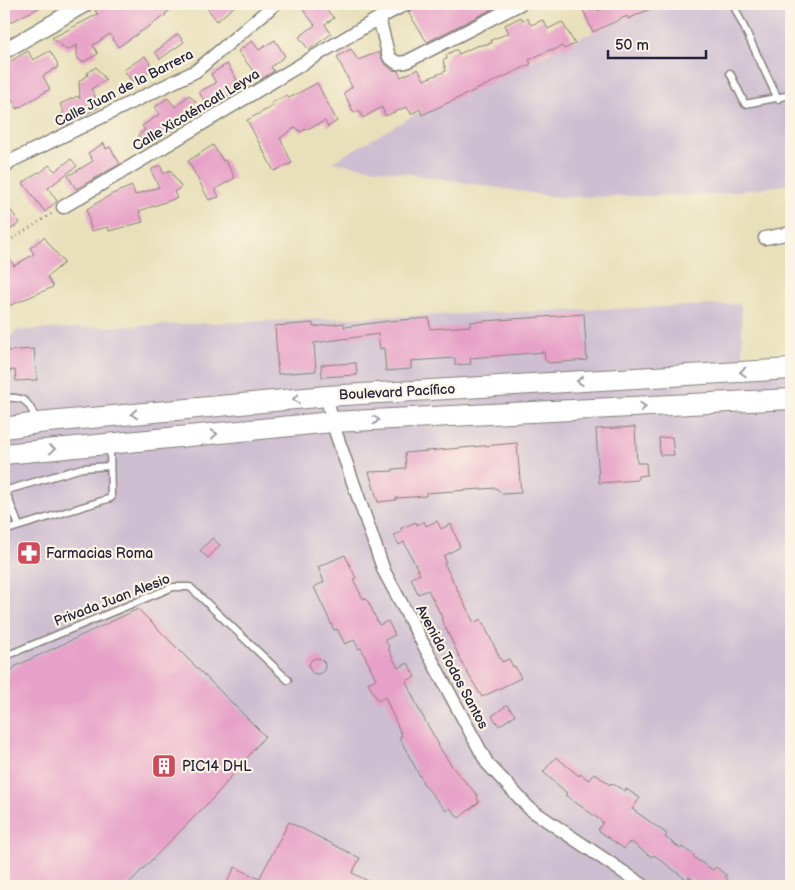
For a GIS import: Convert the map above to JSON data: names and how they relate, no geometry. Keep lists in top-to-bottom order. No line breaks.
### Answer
{"streets":{"main road":["Boulevard Pacífico"],"street":["Calle Juan de la Barrera","Calle Xicoténcatl Leyva","Avenida Todos Santos"],"lane":["Privada Juan Alesio"]},"crossings":[["Boulevard Pacífico","Avenida Todos Santos"]],"places":{"pharmacy":["Farmacias Roma"],"building":["PIC14 DHL"]},"scale_bar":"50 m"}
